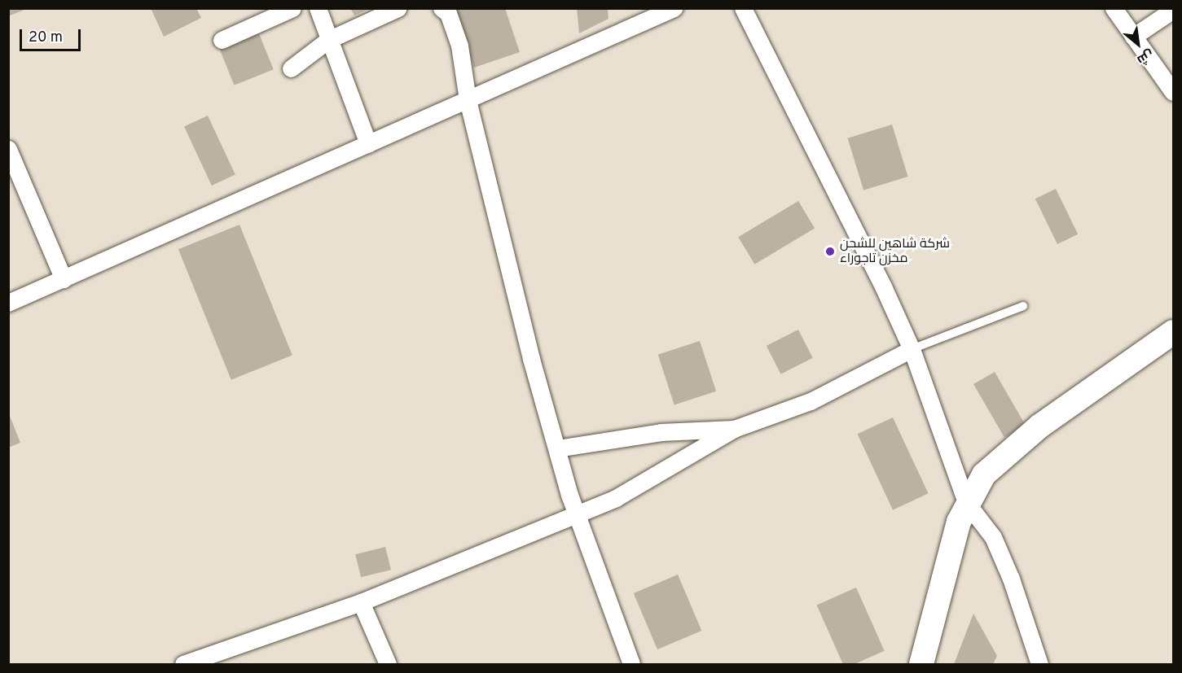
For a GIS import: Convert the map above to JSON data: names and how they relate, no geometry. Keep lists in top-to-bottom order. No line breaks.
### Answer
{"places":["شركة شاهين للشحن مخزن تاجوراء"],"scale_bar":"20 m","north":"bottom right"}
